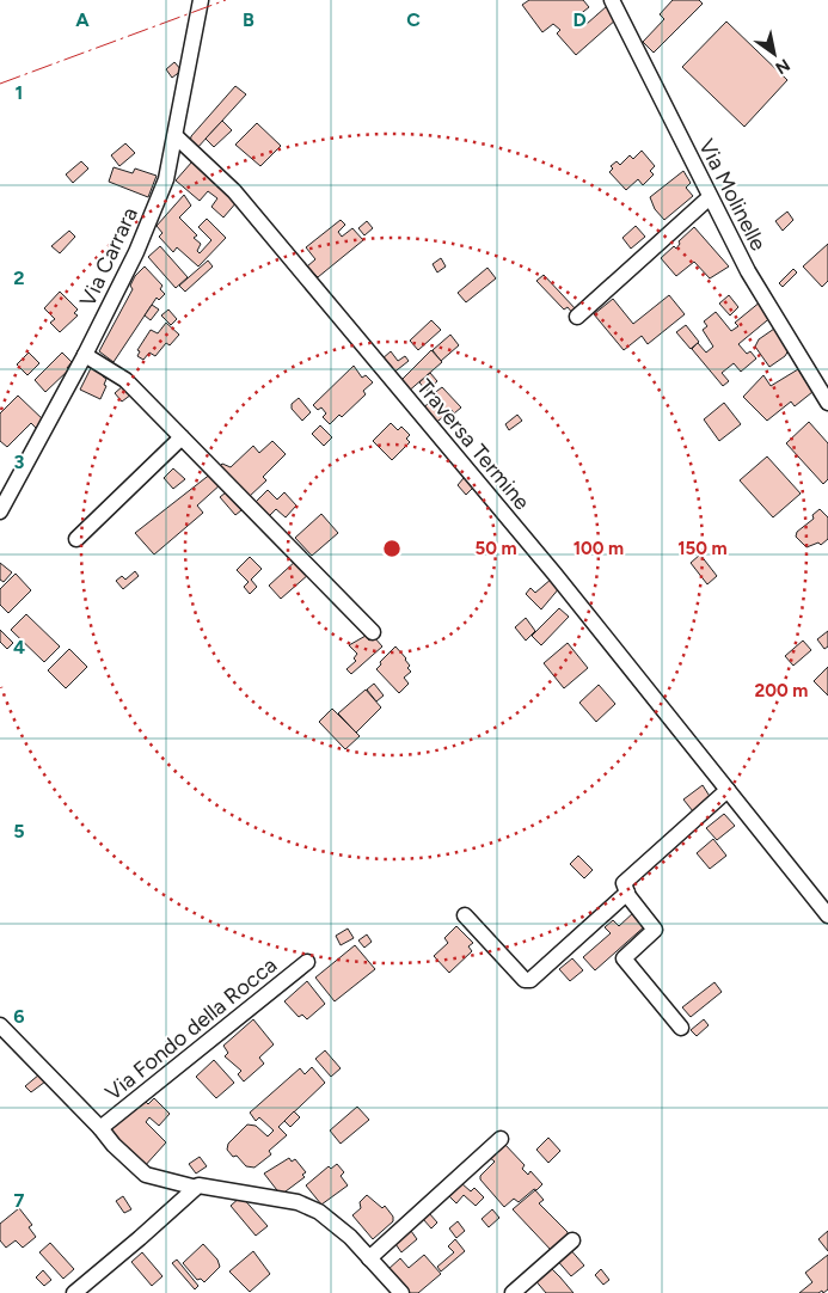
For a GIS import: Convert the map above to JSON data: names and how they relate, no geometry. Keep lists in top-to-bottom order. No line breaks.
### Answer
{"streets":{"street":["Via Molinelle","Via Carrara","Traversa Termine","Via Fondo della Rocca"]},"crossings":[["Via Carrara","Traversa Termine"]],"north":"bottom right","grid":{"columns":["A","B","C","D"],"rows":["1","2","3","4","5","6","7"]},"rings":["50 m","100 m","150 m","200 m"]}
